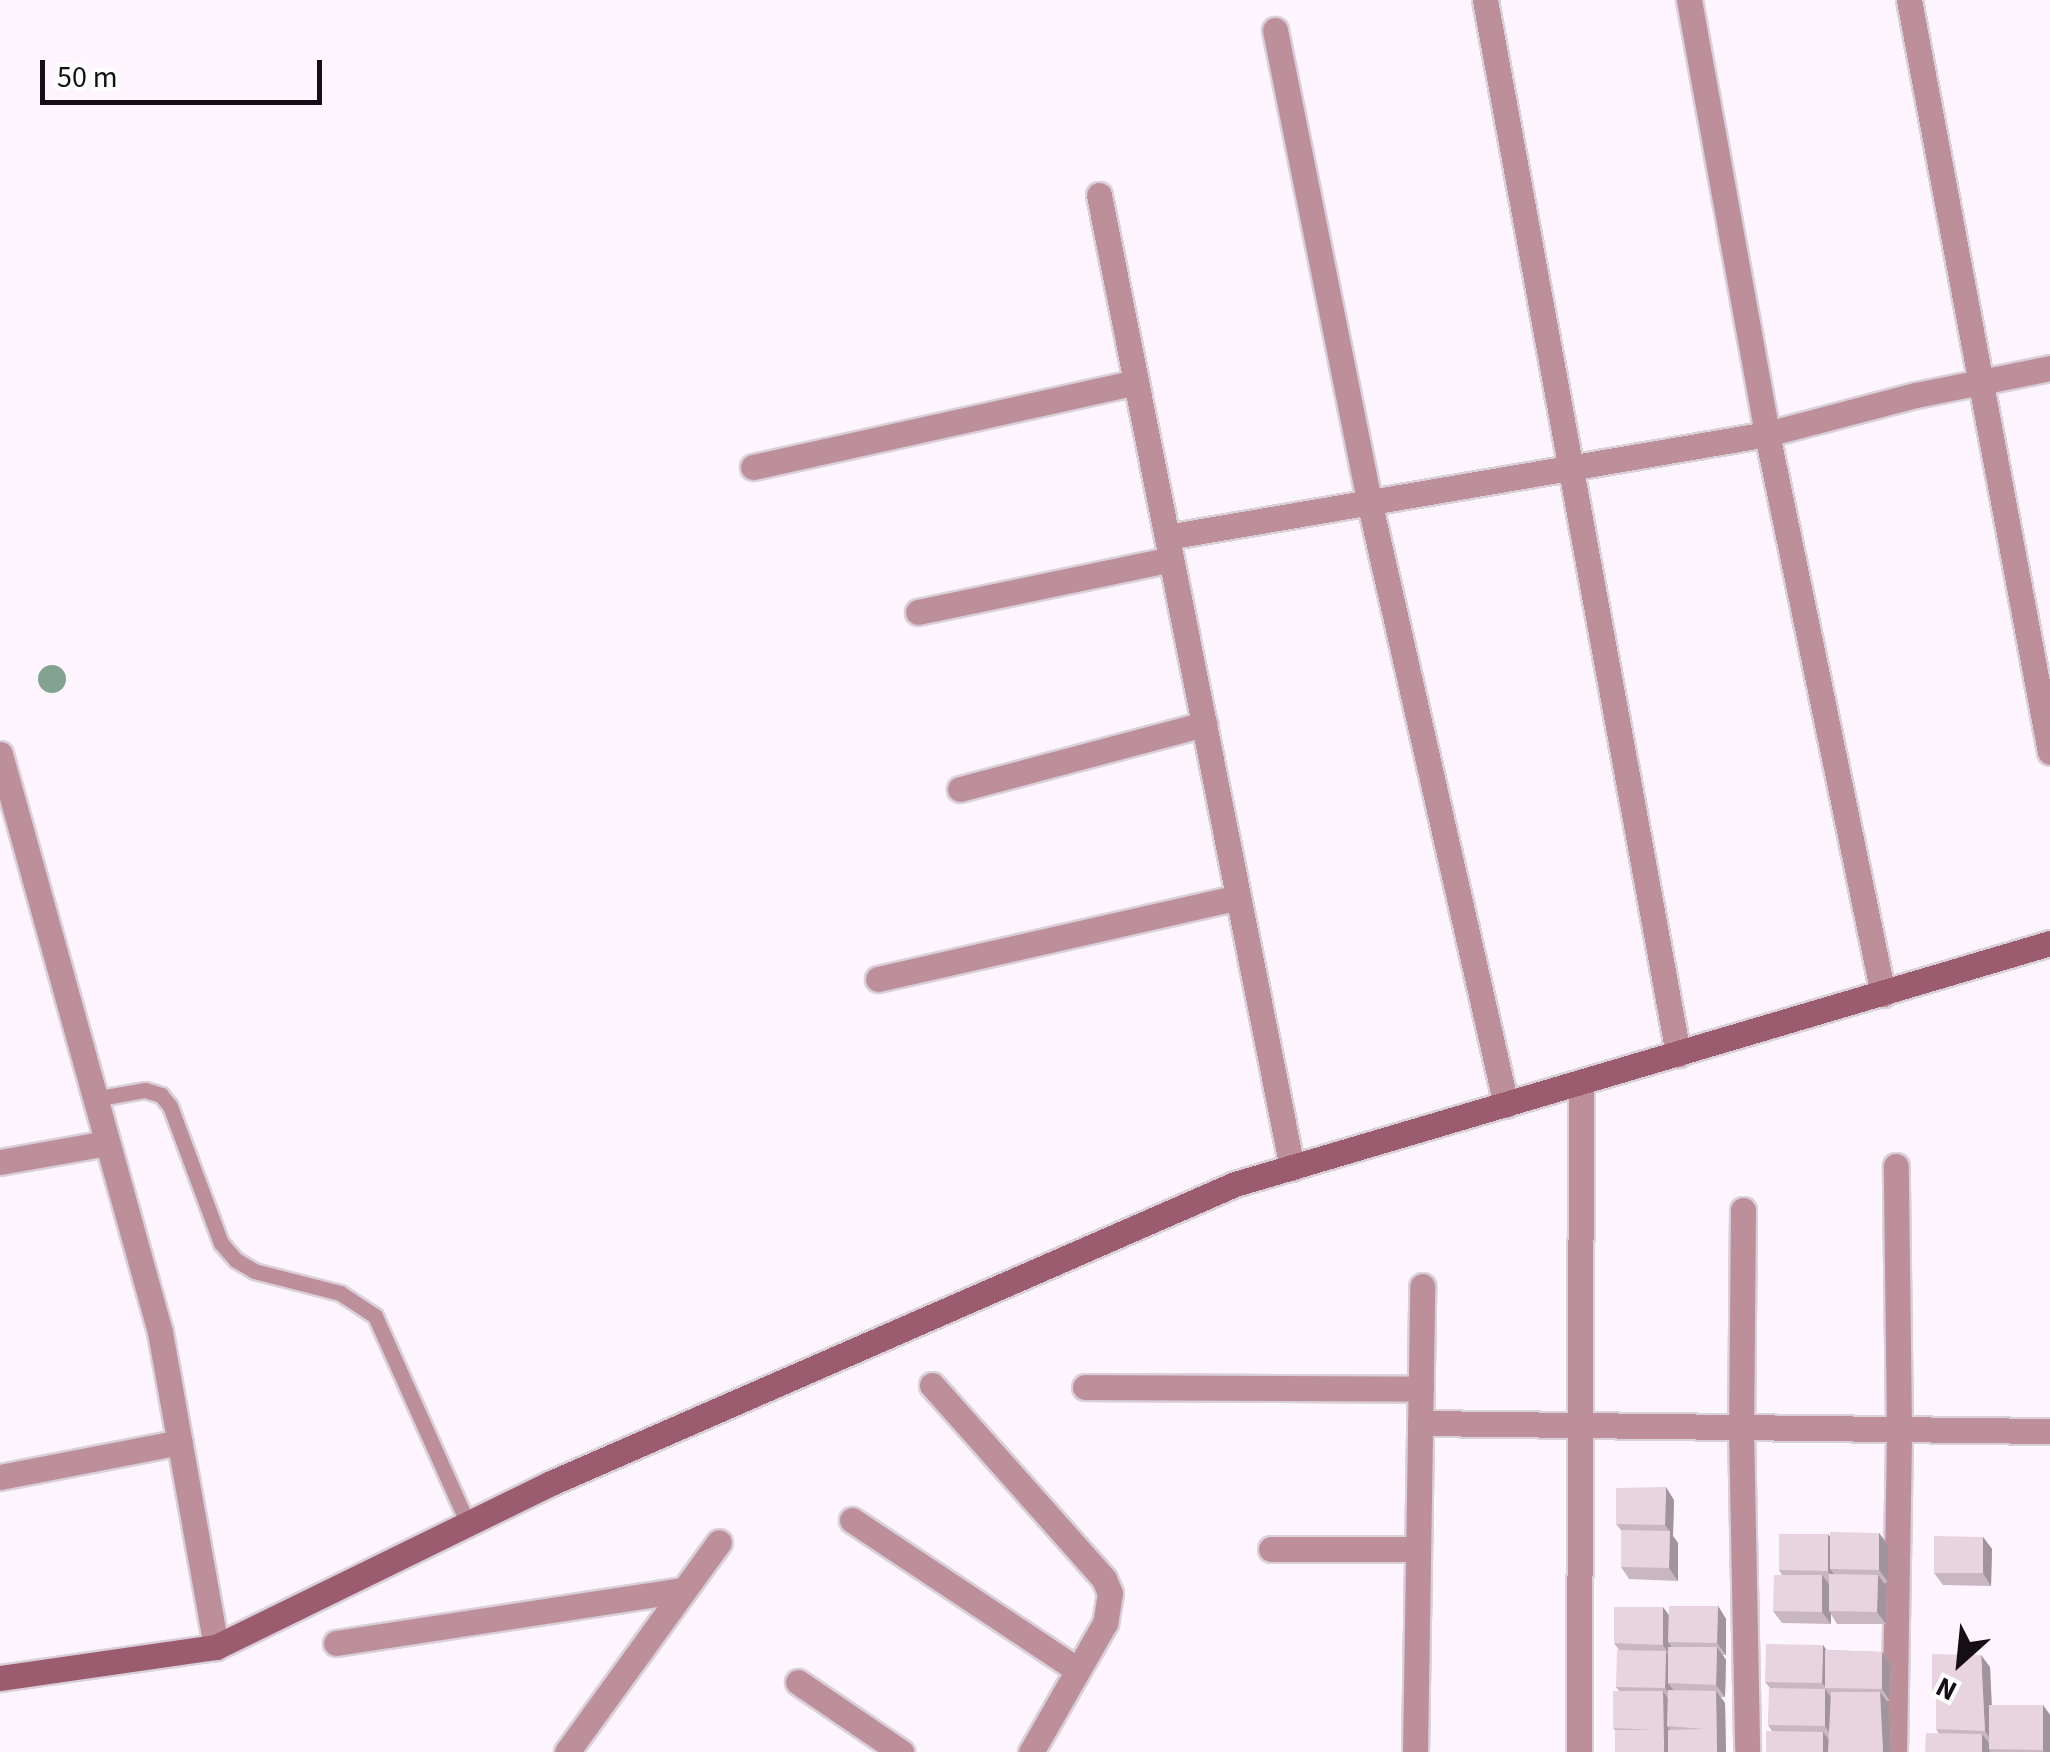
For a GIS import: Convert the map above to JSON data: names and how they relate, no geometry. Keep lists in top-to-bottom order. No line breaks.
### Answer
{"scale_bar":"50 m","north":"bottom left"}
